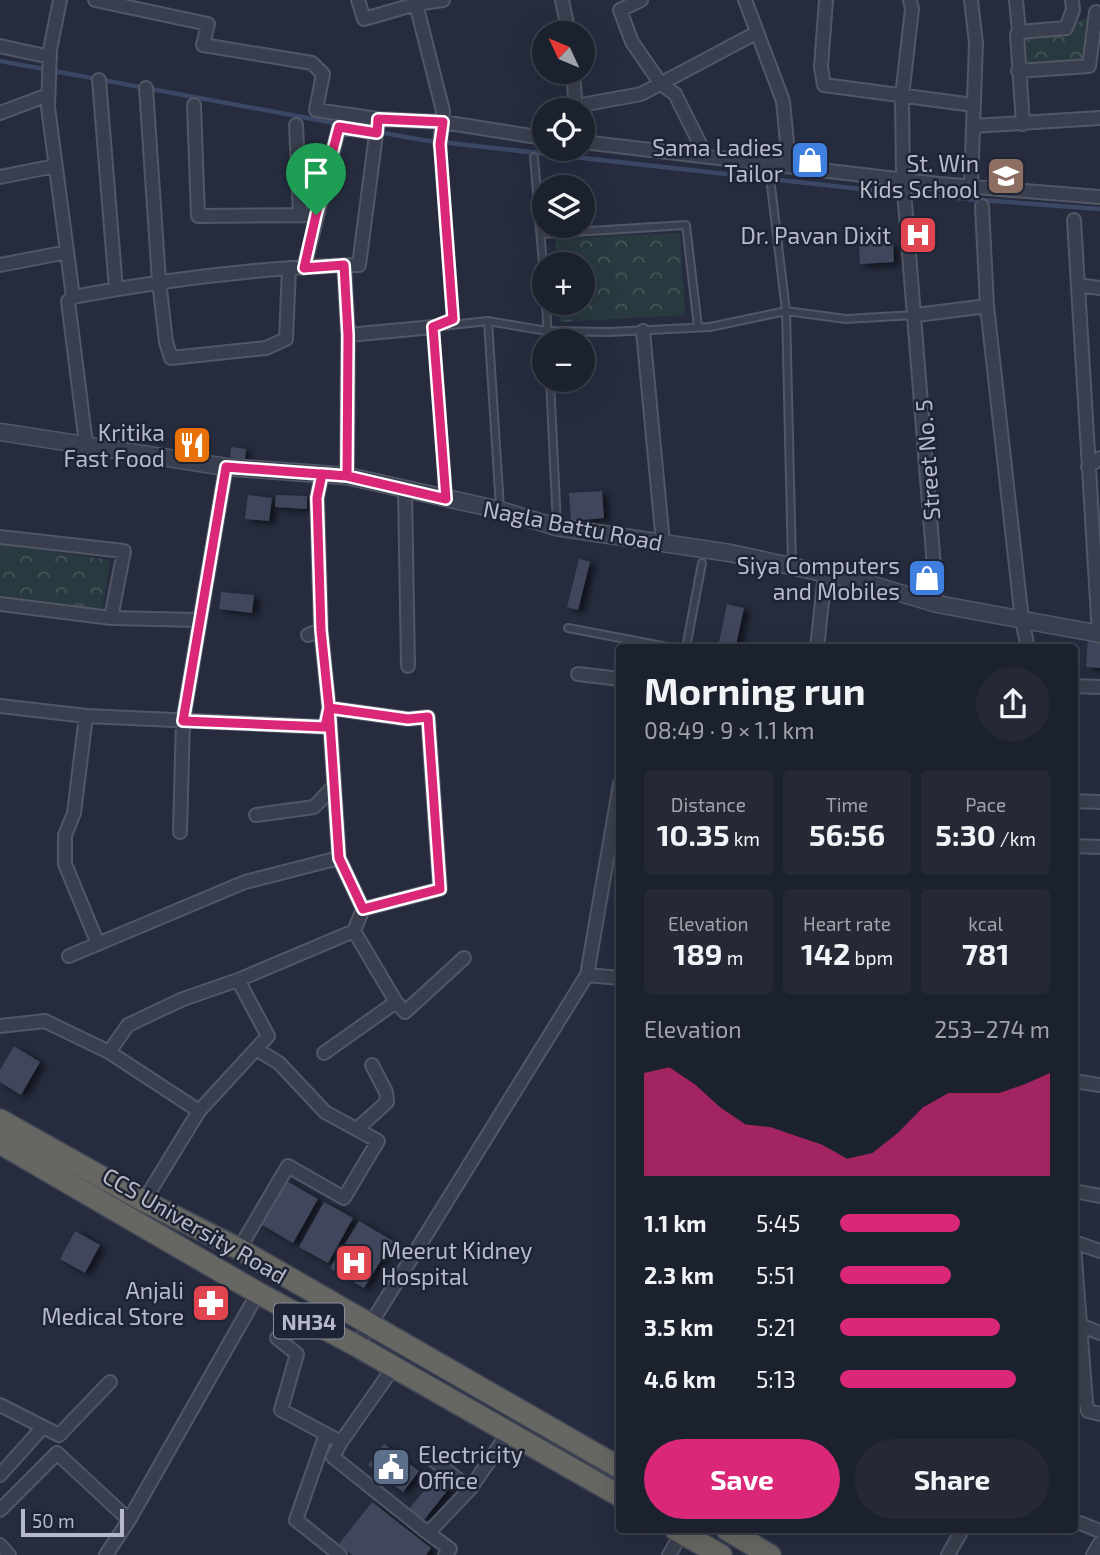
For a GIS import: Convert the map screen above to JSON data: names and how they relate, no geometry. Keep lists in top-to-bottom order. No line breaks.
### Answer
{"streets":{"highway":["CCS University Road","NH34"],"street":["Street No. 5","Nagla Battu Road"]},"crossings":[["Street No. 5","Nagla Battu Road"]],"places":{"shop":["Sama Ladies Tailor","Siya Computers and Mobiles"],"school or university":["St. Win Kids School"],"hospital":["Dr. Pavan Dixit","Meerut Kidney Hospital"],"restaurant":["Kritika Fast Food"],"pharmacy":["Anjali Medical Store"],"public building":["Electricity Office"]},"scale_bar":"50 m","north":"top left","page":{"map_buttons":["+","−"],"heading":["Morning run","08:49 · 9 × 1.1 km"],"stats":[["Distance","10.35 km"],["Time","56:56"],["Pace","5:30 /km"],["Elevation","189 m"],["Heart rate","142 bpm"],["kcal","781"]],"chart":["Elevation","253–274 m"],"list":[{"name":"1.1 km","note":"5:45"},{"name":"2.3 km","note":"5:51"},{"name":"3.5 km","note":"5:21"},{"name":"4.6 km","note":"5:13"}],"buttons":["Save","Share"],"scale":"50 m"}}
